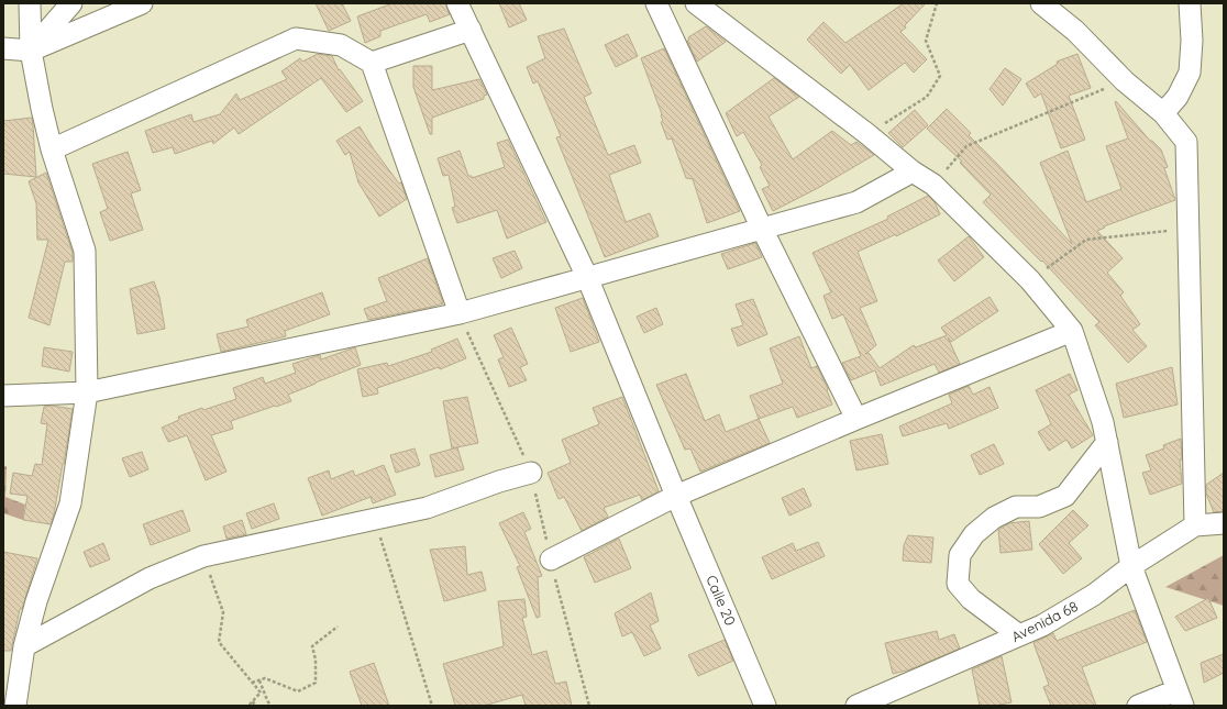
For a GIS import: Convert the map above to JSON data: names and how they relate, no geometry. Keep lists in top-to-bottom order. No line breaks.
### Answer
{"streets":{"street":["Calle 20","Avenida 68"]}}
